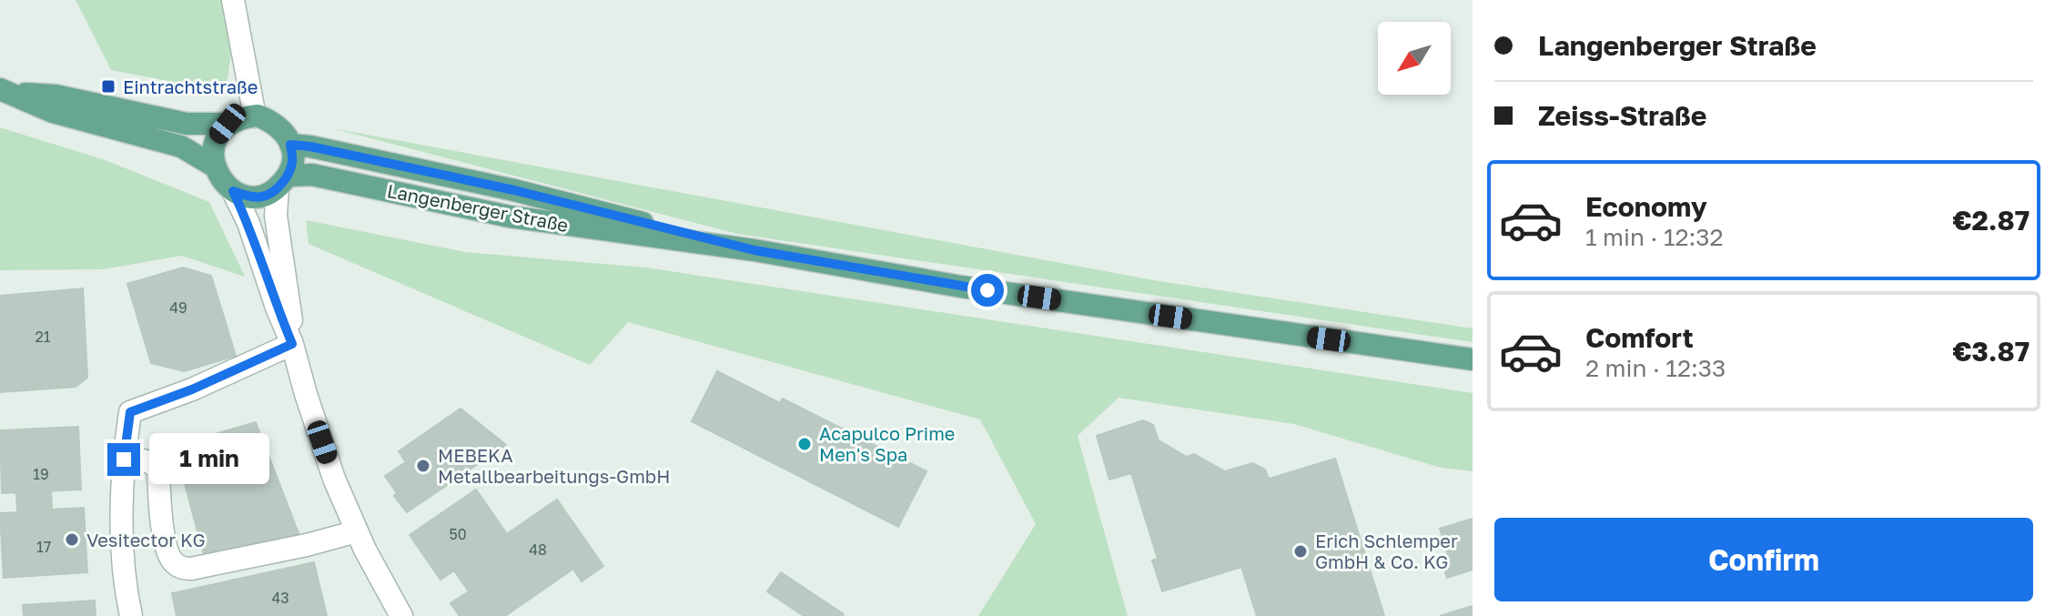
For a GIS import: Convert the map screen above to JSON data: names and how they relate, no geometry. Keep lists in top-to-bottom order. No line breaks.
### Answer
{"streets":{"main road":["Langenberger Straße"]},"places":{"transit":["Eintrachtstraße"],"other":["Acapulco Prime Men's Spa","MEBEKA Metallbearbeitungs-GmbH","Vesitector KG","Erich Schlemper GmbH & Co. KG"]},"house_numbers":["49","21","19","50","17","48","43"],"north":"bottom left","page":{"banner":["Langenberger Straße","Zeiss-Straße"],"list":[{"name":"Economy","note":"1 min · 12:32","value":"€2.87"},{"name":"Comfort","note":"2 min · 12:33","value":"€3.87"}],"bubble":"1 min","buttons":"Confirm"}}
